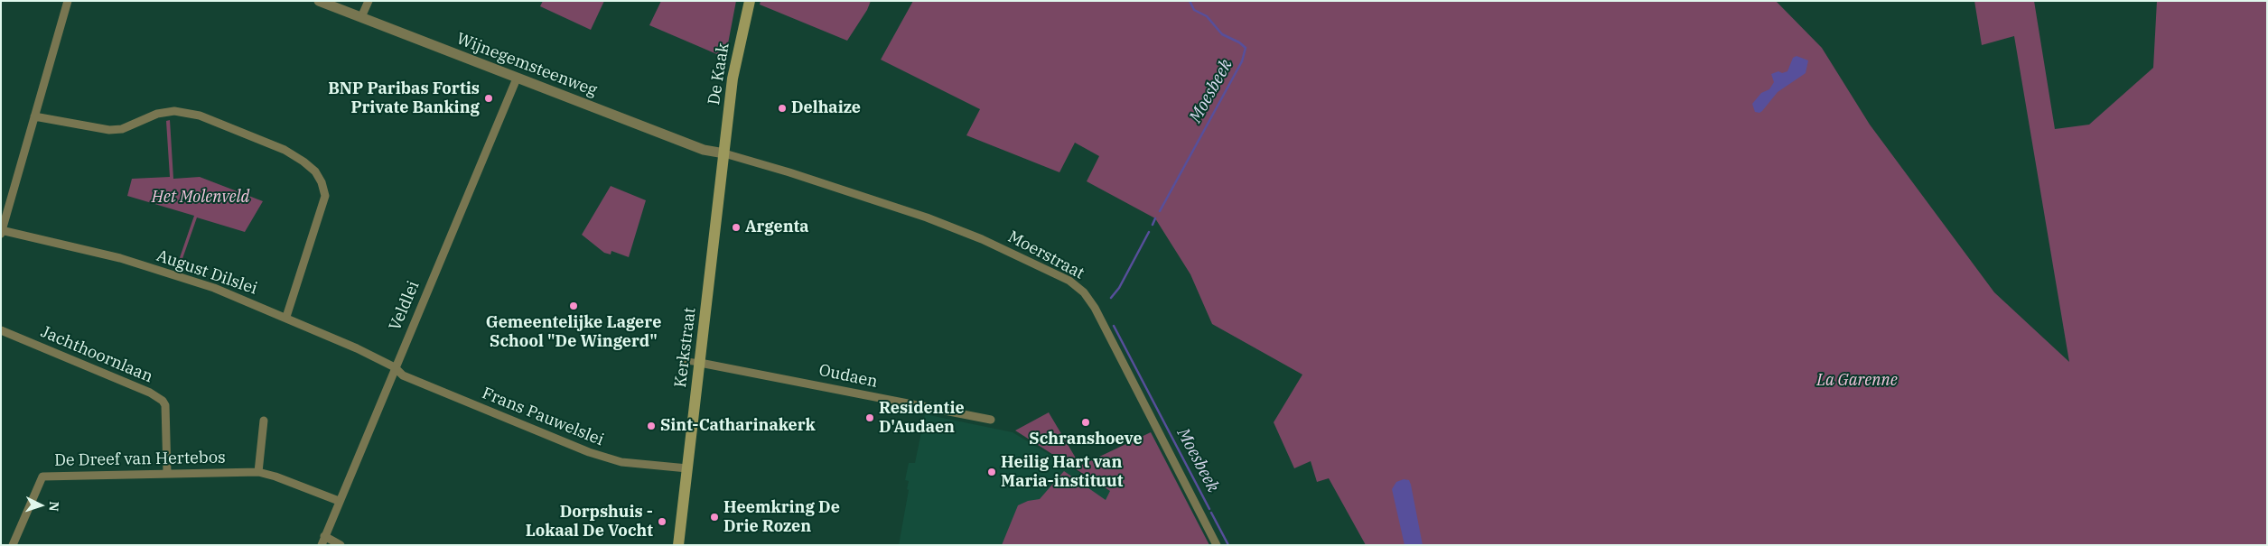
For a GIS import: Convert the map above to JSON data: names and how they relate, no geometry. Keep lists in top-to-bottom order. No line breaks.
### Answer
{"streets":{"main road":["De Kaak","Kerkstraat"],"street":["Wijnegemsteenweg","Moerstraat","August Dilslei","Veldlei","Jachthoornlaan","Oudaen","Frans Pauwelslei","De Dreef van Hertebos"]},"crossings":[["Wijnegemsteenweg","De Kaak"],["Wijnegemsteenweg","Moerstraat"],["Wijnegemsteenweg","Veldlei"],["Wijnegemsteenweg","Kerkstraat"],["De Kaak","Moerstraat"],["De Kaak","Kerkstraat"],["Moerstraat","Kerkstraat"],["August Dilslei","Veldlei"],["August Dilslei","Frans Pauwelslei"],["Veldlei","Frans Pauwelslei"],["Veldlei","De Dreef van Hertebos"],["Kerkstraat","Oudaen"],["Kerkstraat","Frans Pauwelslei"],["Jachthoornlaan","De Dreef van Hertebos"]],"water":["Moesbeek"],"parks":["Het Molenveld","La Garenne"],"places":["BNP Paribas Fortis Private Banking","Delhaize","Argenta","Gemeentelijke Lagere School \"De Wingerd\"","Residentie D'Audaen","Schranshoeve","Sint-Catharinakerk","Heilig Hart van Maria-instituut","Heemkring De Drie Rozen","Dorpshuis - Lokaal De Vocht"],"north":"right"}
